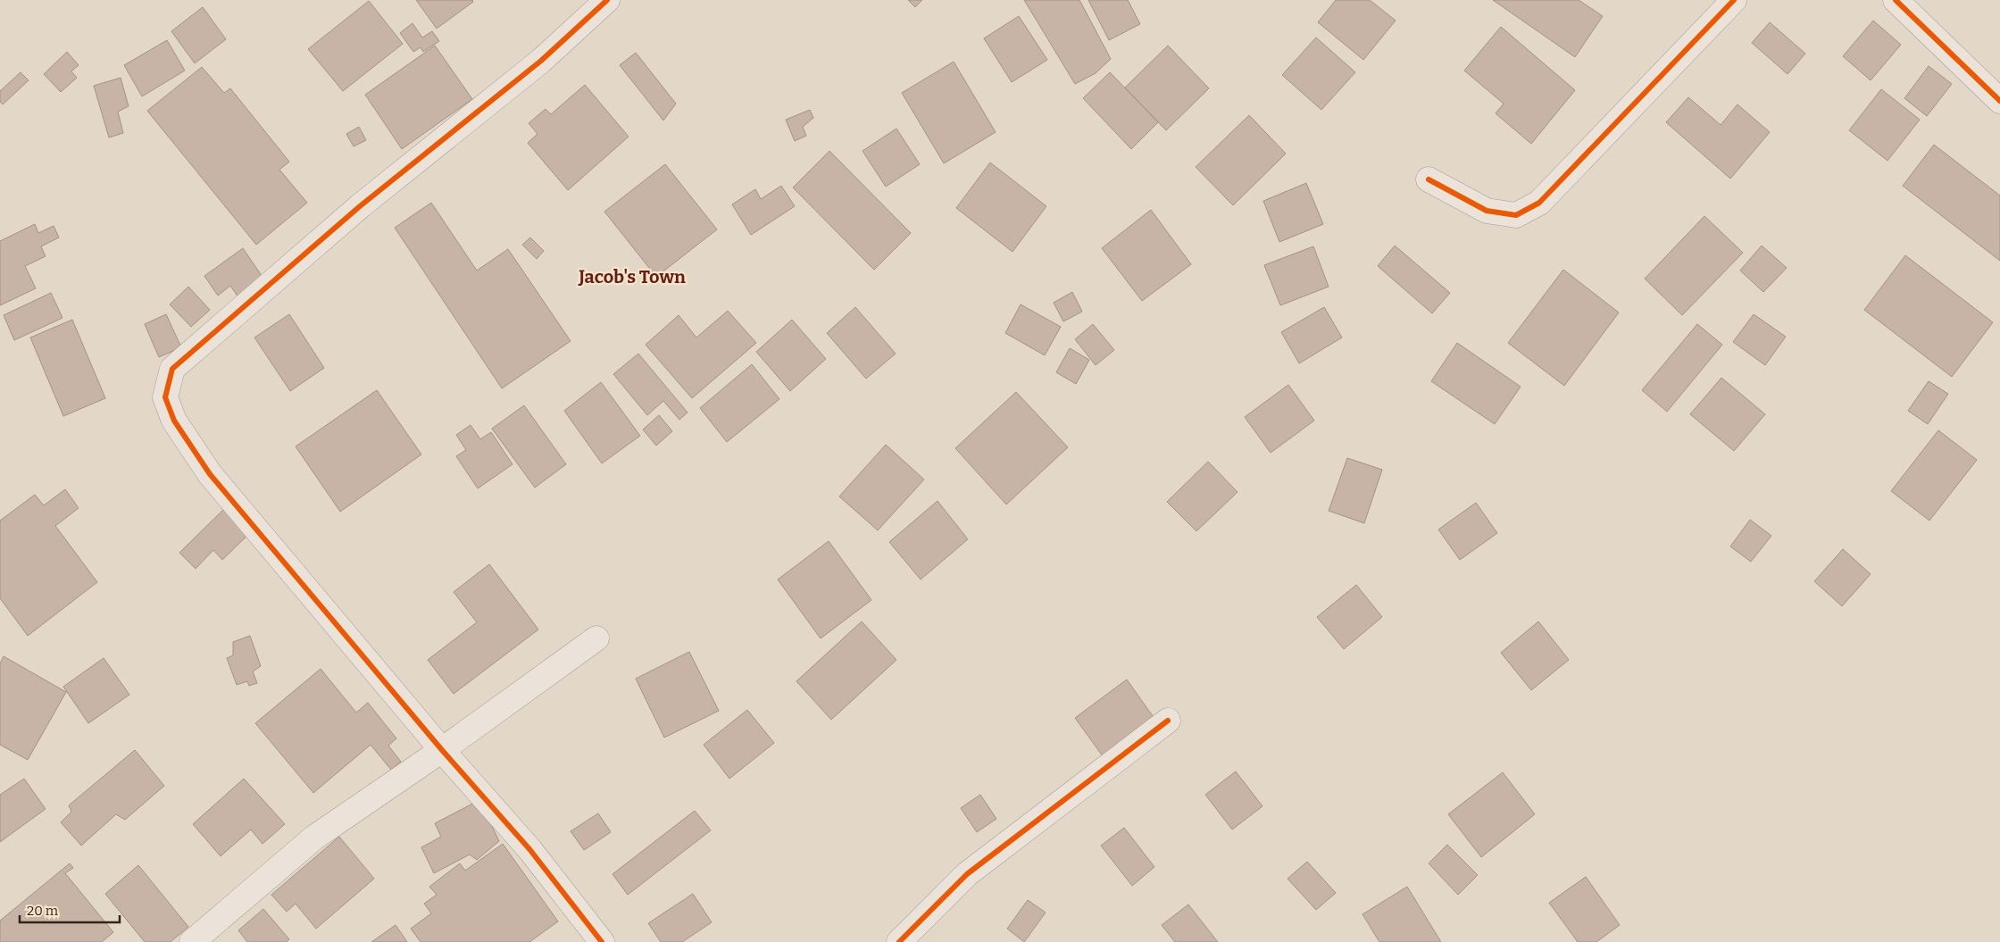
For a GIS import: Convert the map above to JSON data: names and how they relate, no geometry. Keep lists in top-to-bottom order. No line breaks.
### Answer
{"districts":["Jacob's Town"],"scale_bar":"20 m"}
